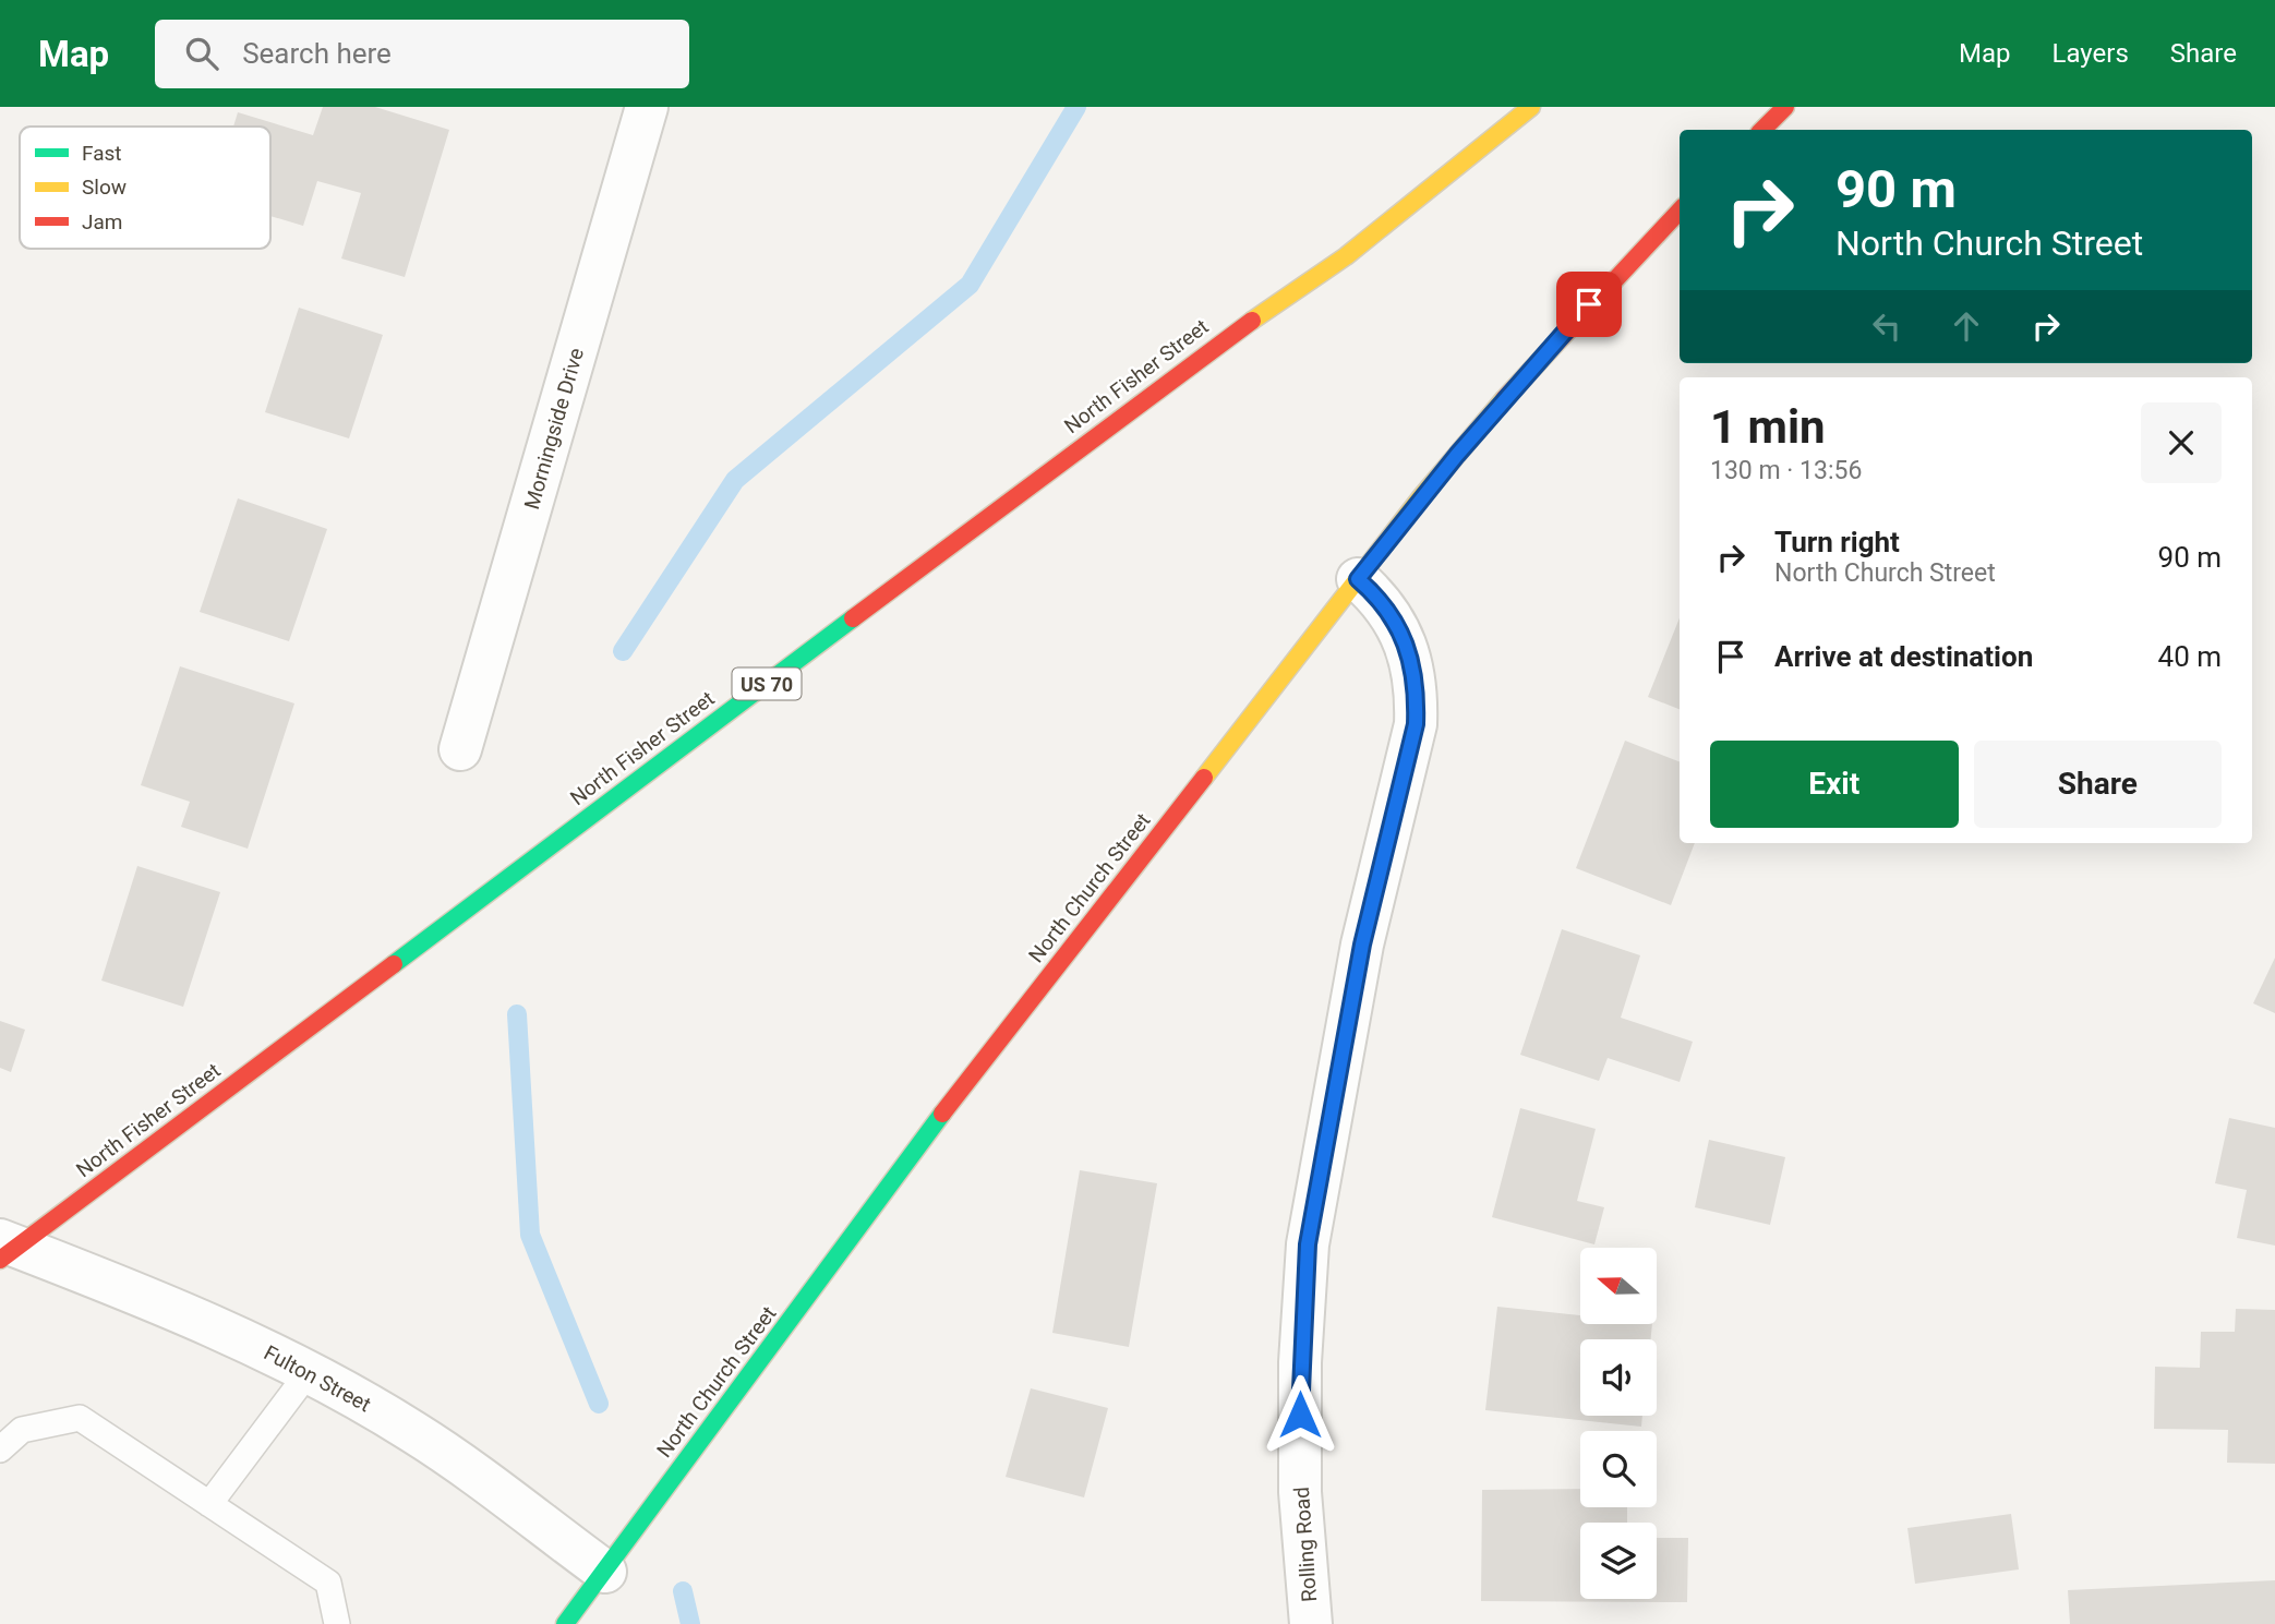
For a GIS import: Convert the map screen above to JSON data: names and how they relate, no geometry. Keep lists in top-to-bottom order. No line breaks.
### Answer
{"streets":{"main road":["North Fisher Street","US 70","North Church Street"],"street":["Morningside Drive","Fulton Street","Rolling Road"]},"crossings":[["North Fisher Street","Fulton Street"],["North Church Street","Fulton Street"],["North Church Street","Rolling Road"]],"legend":["Fast","Slow","Jam"],"north":"left","page":{"header":"Map","search":"Search here","nav":["Map","Layers","Share"],"turn":["90 m","North Church Street"],"heading":["1 min","130 m · 13:56"],"list":[{"name":"Turn right","note":"North Church Street","value":"90 m"},{"name":"Arrive at destination","value":"40 m"}],"buttons":["Exit","Share"]}}
